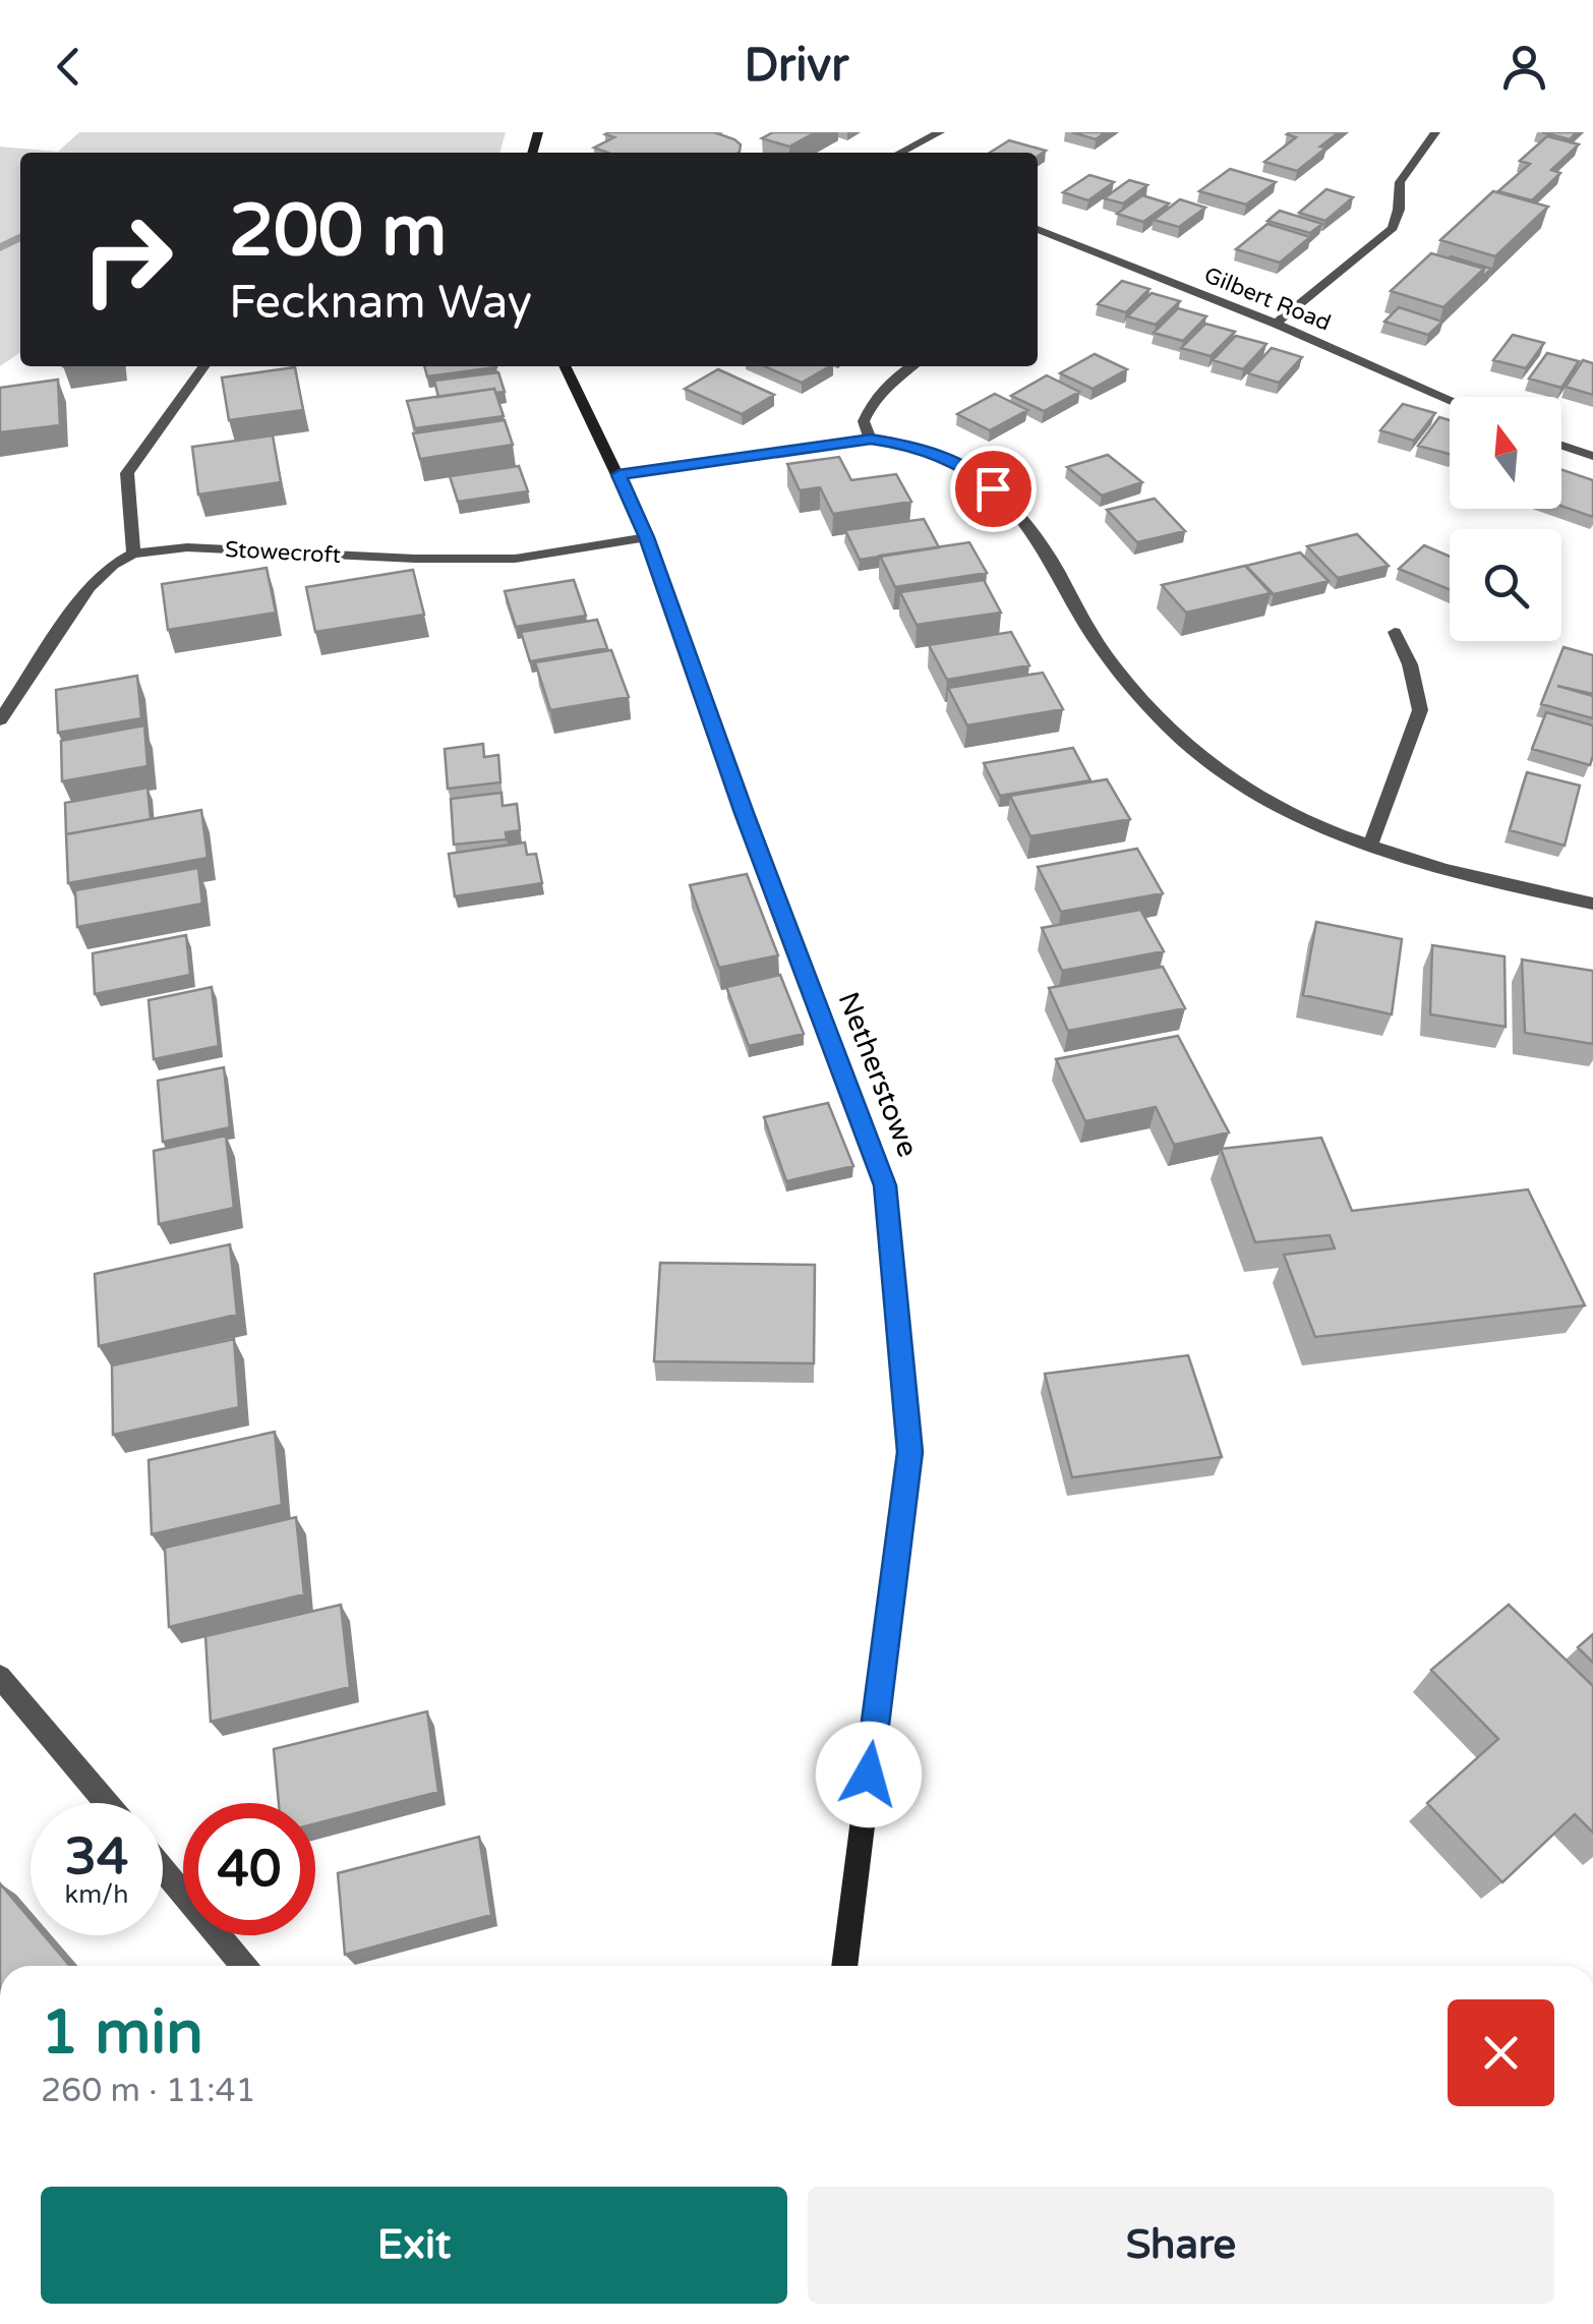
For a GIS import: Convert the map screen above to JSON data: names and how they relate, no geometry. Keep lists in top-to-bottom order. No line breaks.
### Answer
{"streets":{"street":["Gilbert Road","Stowecroft","Netherstowe"]},"crossings":[["Stowecroft","Netherstowe"]],"north":"top","page":{"header":"Drivr","turn":["200 m","Fecknam Way"],"speed":"34 km/h","limit":"40","heading":["1 min","260 m · 11:41"],"buttons":["Exit","Share"]}}
